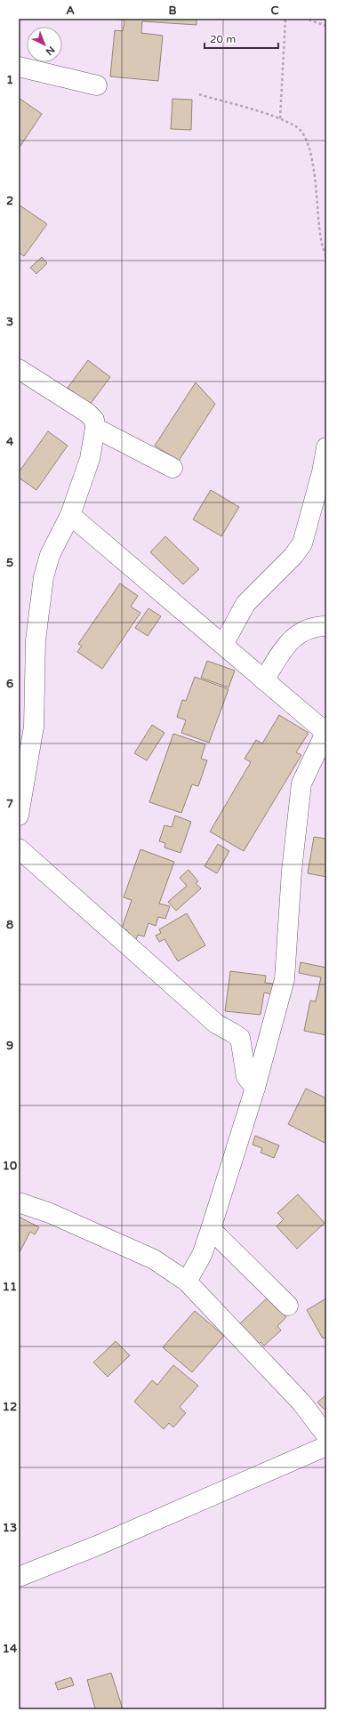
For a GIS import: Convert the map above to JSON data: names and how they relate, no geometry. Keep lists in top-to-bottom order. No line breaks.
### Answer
{"scale_bar":"20 m","north":"bottom right","grid":{"columns":["A","B","C"],"rows":["1","2","3","4","5","6","7","8","9","10","11","12","13","14"]}}
